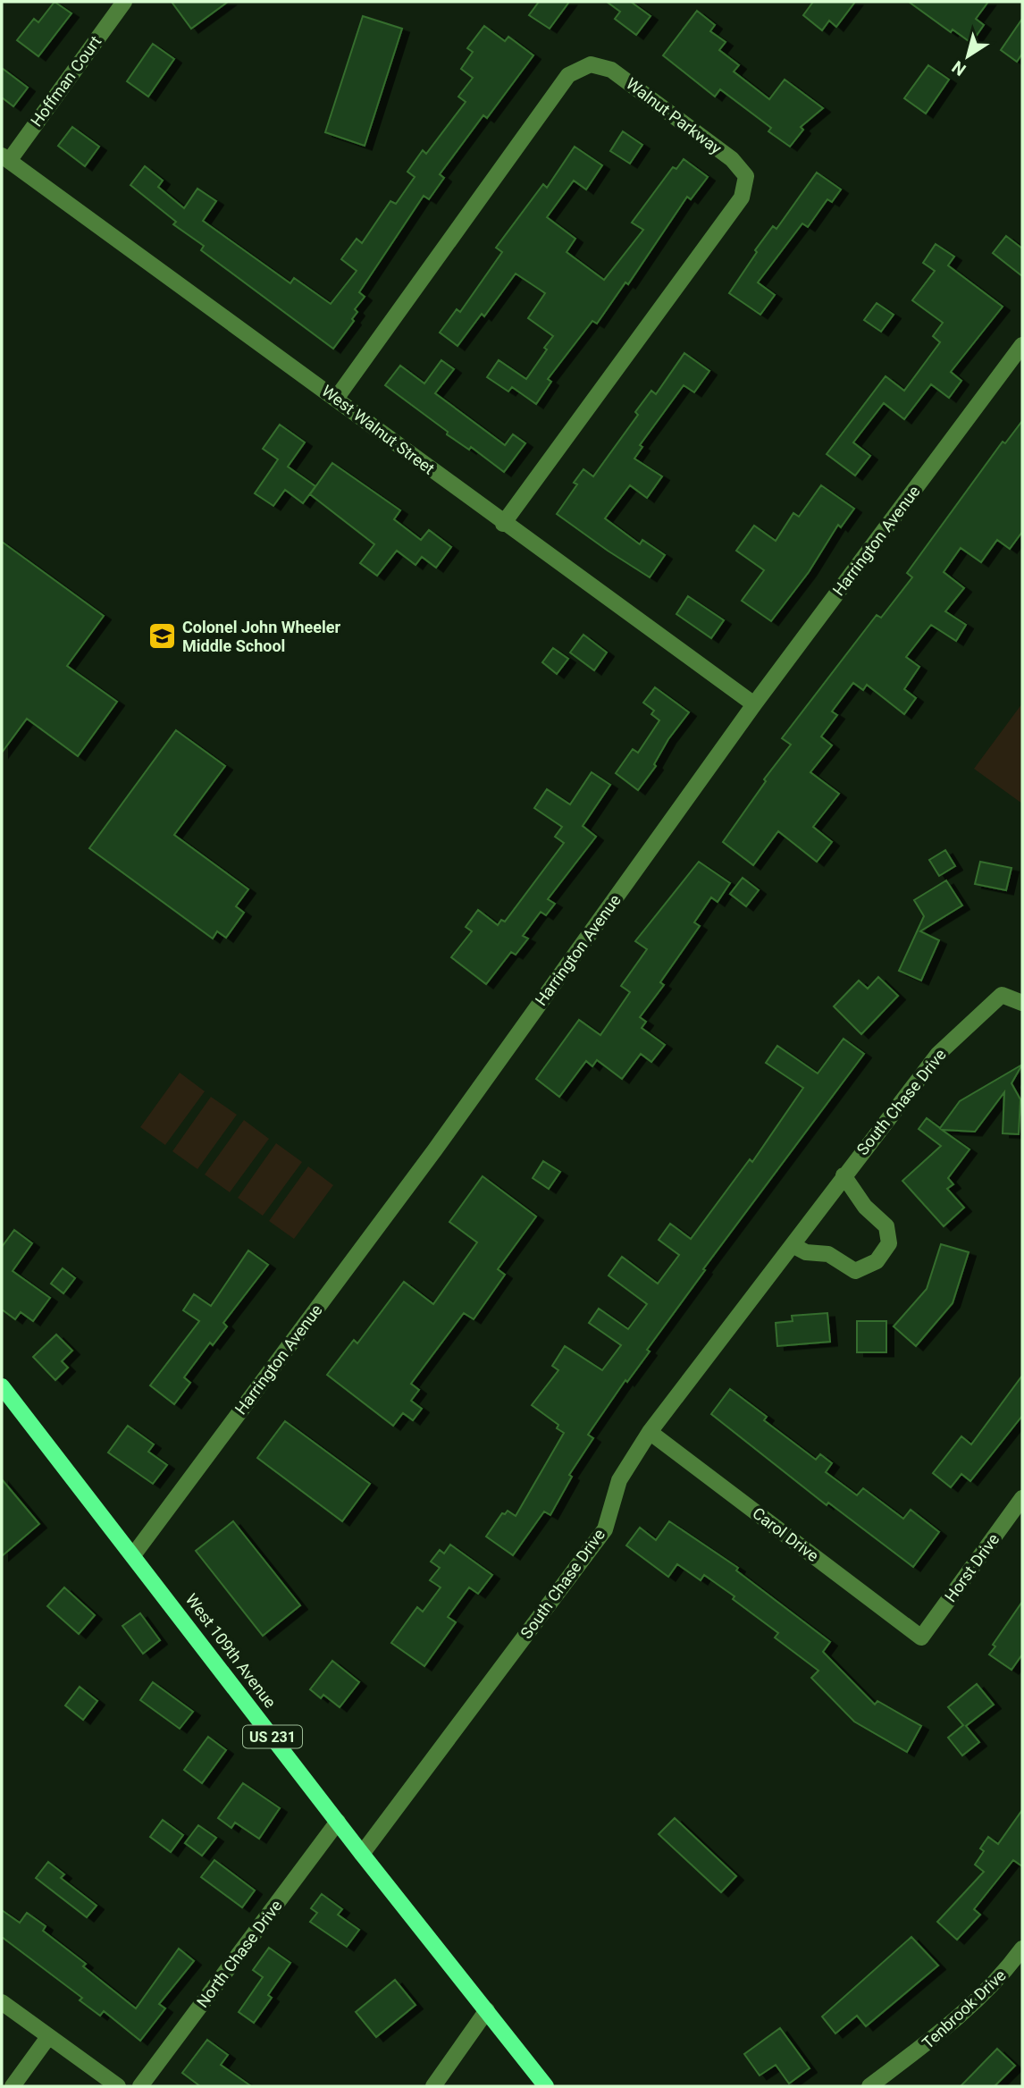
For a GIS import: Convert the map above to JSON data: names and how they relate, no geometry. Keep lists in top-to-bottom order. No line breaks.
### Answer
{"streets":{"main road":["West 109th Avenue","US 231"],"street":["Hoffman Court","Walnut Parkway","West Walnut Street","Harrington Avenue","South Chase Drive","Carol Drive","Horst Drive","North Chase Drive","Tenbrook Drive"]},"crossings":[["Hoffman Court","West Walnut Street"],["Walnut Parkway","West Walnut Street"],["West Walnut Street","Harrington Avenue"],["Harrington Avenue","West 109th Avenue"],["South Chase Drive","Carol Drive"],["South Chase Drive","West 109th Avenue"],["Carol Drive","Horst Drive"],["West 109th Avenue","North Chase Drive"]],"places":{"school or university":["Colonel John Wheeler Middle School"]},"north":"bottom left"}
